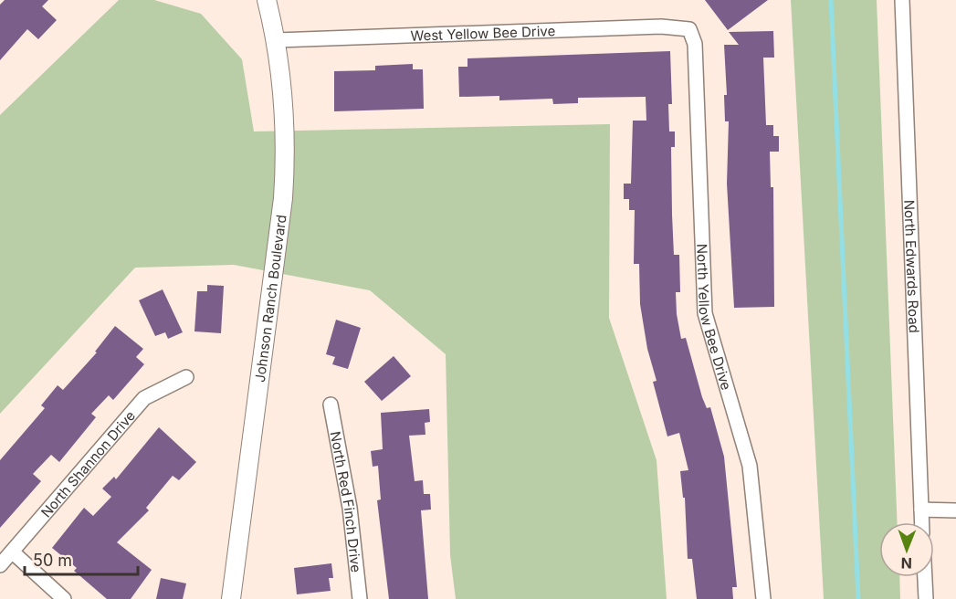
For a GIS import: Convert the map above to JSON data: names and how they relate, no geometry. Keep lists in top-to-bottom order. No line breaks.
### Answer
{"streets":{"street":["West Yellow Bee Drive","North Edwards Road","Johnson Ranch Boulevard","North Yellow Bee Drive","North Shannon Drive","North Red Finch Drive"]},"crossings":[["West Yellow Bee Drive","Johnson Ranch Boulevard"],["West Yellow Bee Drive","North Yellow Bee Drive"]],"scale_bar":"50 m","north":"bottom"}
